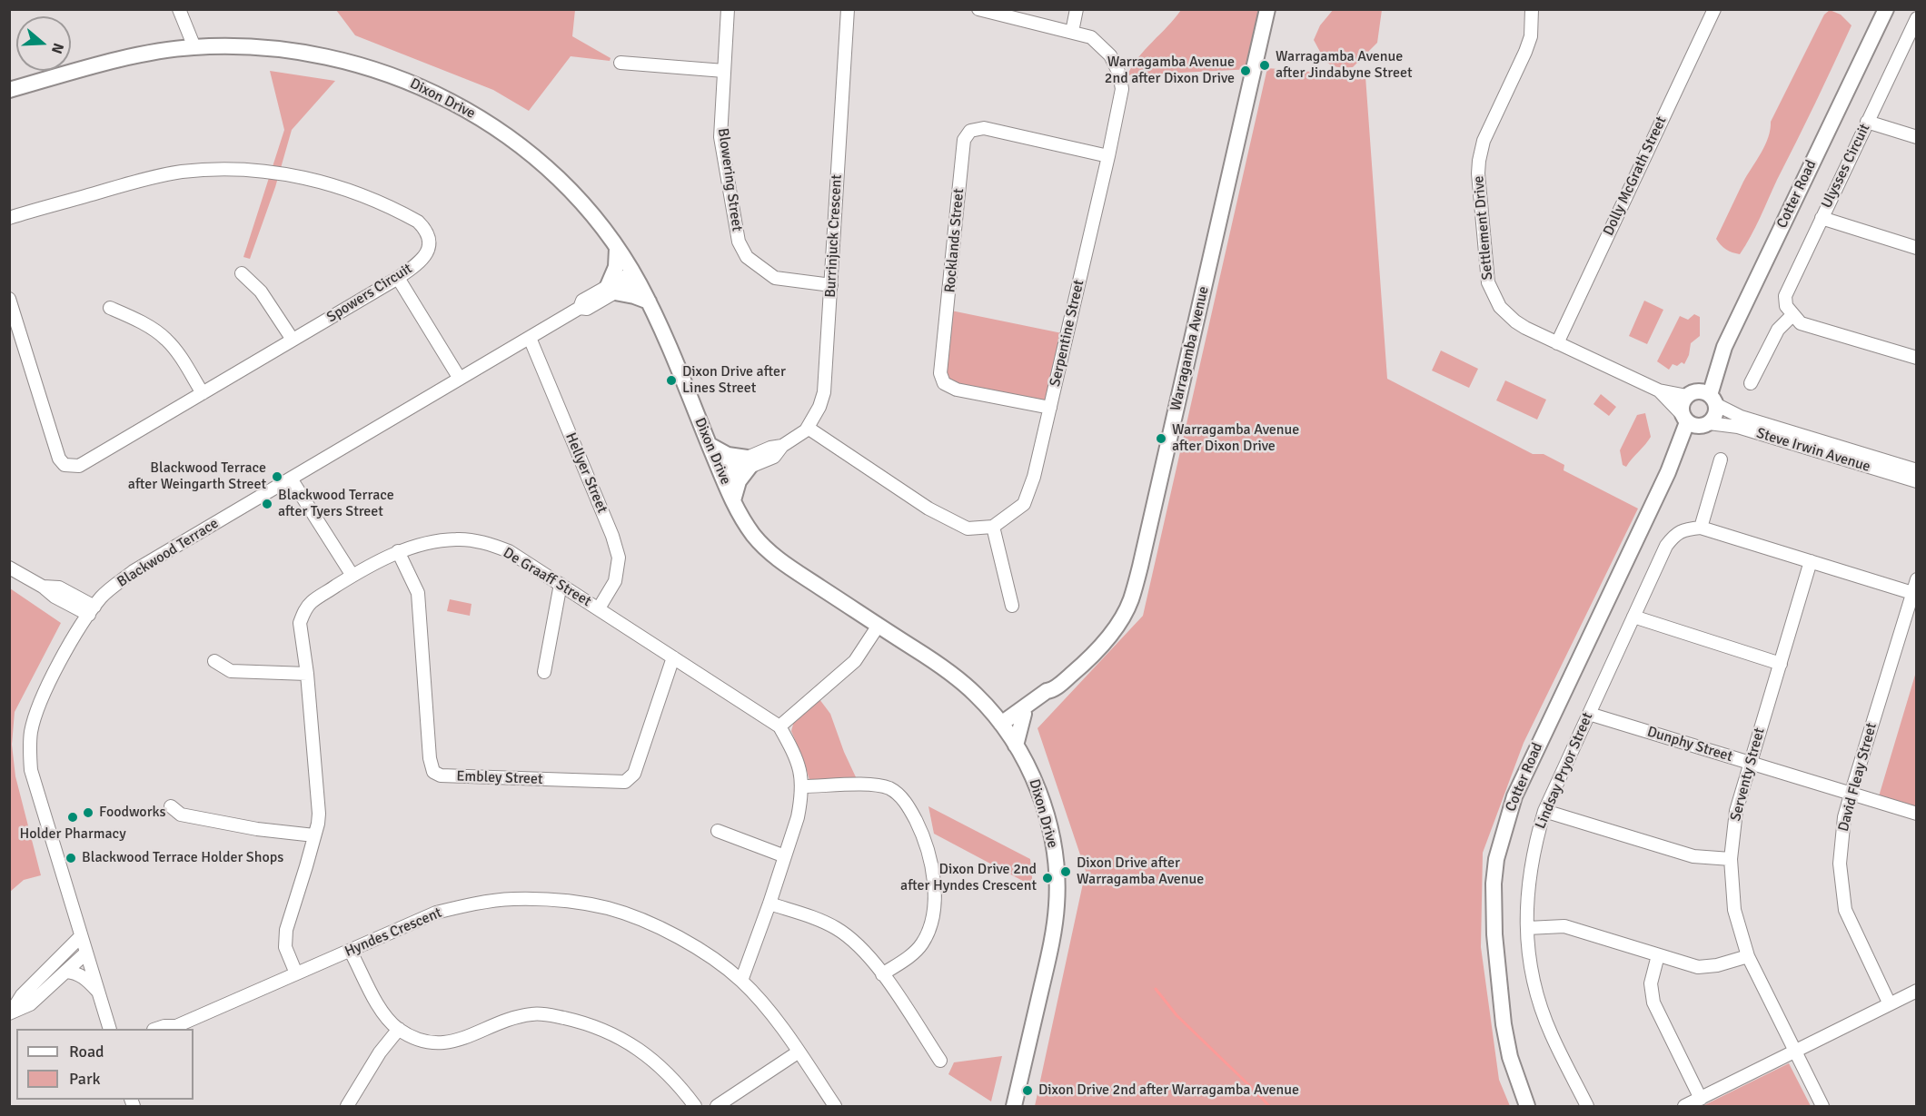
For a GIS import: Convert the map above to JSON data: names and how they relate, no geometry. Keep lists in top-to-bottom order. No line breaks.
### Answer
{"streets":{"main road":["Dixon Drive","Cotter Road","Warragamba Avenue"],"street":["Ulysses Circuit","Dolly McGrath Street","Blowering Street","Settlement Drive","Burrinjuck Crescent","Rocklands Street","Spowers Circuit","Serpentine Street","Steve Irwin Avenue","Hellyer Street","Blackwood Terrace","De Graaff Street","Dunphy Street","Lindsay Pryor Street","Serventy Street","David Fleay Street","Embley Street","Hyndes Crescent"]},"crossings":[["Dixon Drive","Burrinjuck Crescent"],["Dixon Drive","Warragamba Avenue"],["Dixon Drive","Blackwood Terrace"],["Dolly McGrath Street","Settlement Drive"],["Blowering Street","Burrinjuck Crescent"],["Cotter Road","Settlement Drive"],["Cotter Road","Steve Irwin Avenue"],["Settlement Drive","Steve Irwin Avenue"],["Rocklands Street","Serpentine Street"],["Hellyer Street","Blackwood Terrace"],["Hellyer Street","De Graaff Street"],["De Graaff Street","Embley Street"],["De Graaff Street","Hyndes Crescent"],["Dunphy Street","Lindsay Pryor Street"],["Dunphy Street","Serventy Street"],["Dunphy Street","David Fleay Street"]],"places":["Warragamba Avenue after Jindabyne Street","Warragamba Avenue 2nd after Dixon Drive","Dixon Drive after Lines Street","Warragamba Avenue after Dixon Drive","Blackwood Terrace after Weingarth Street","Blackwood Terrace after Tyers Street","Foodworks","Holder Pharmacy","Blackwood Terrace Holder Shops","Dixon Drive after Warragamba Avenue","Dixon Drive 2nd after Hyndes Crescent","Dixon Drive 2nd after Warragamba Avenue"],"legend":["Road","Park"],"north":"right"}
